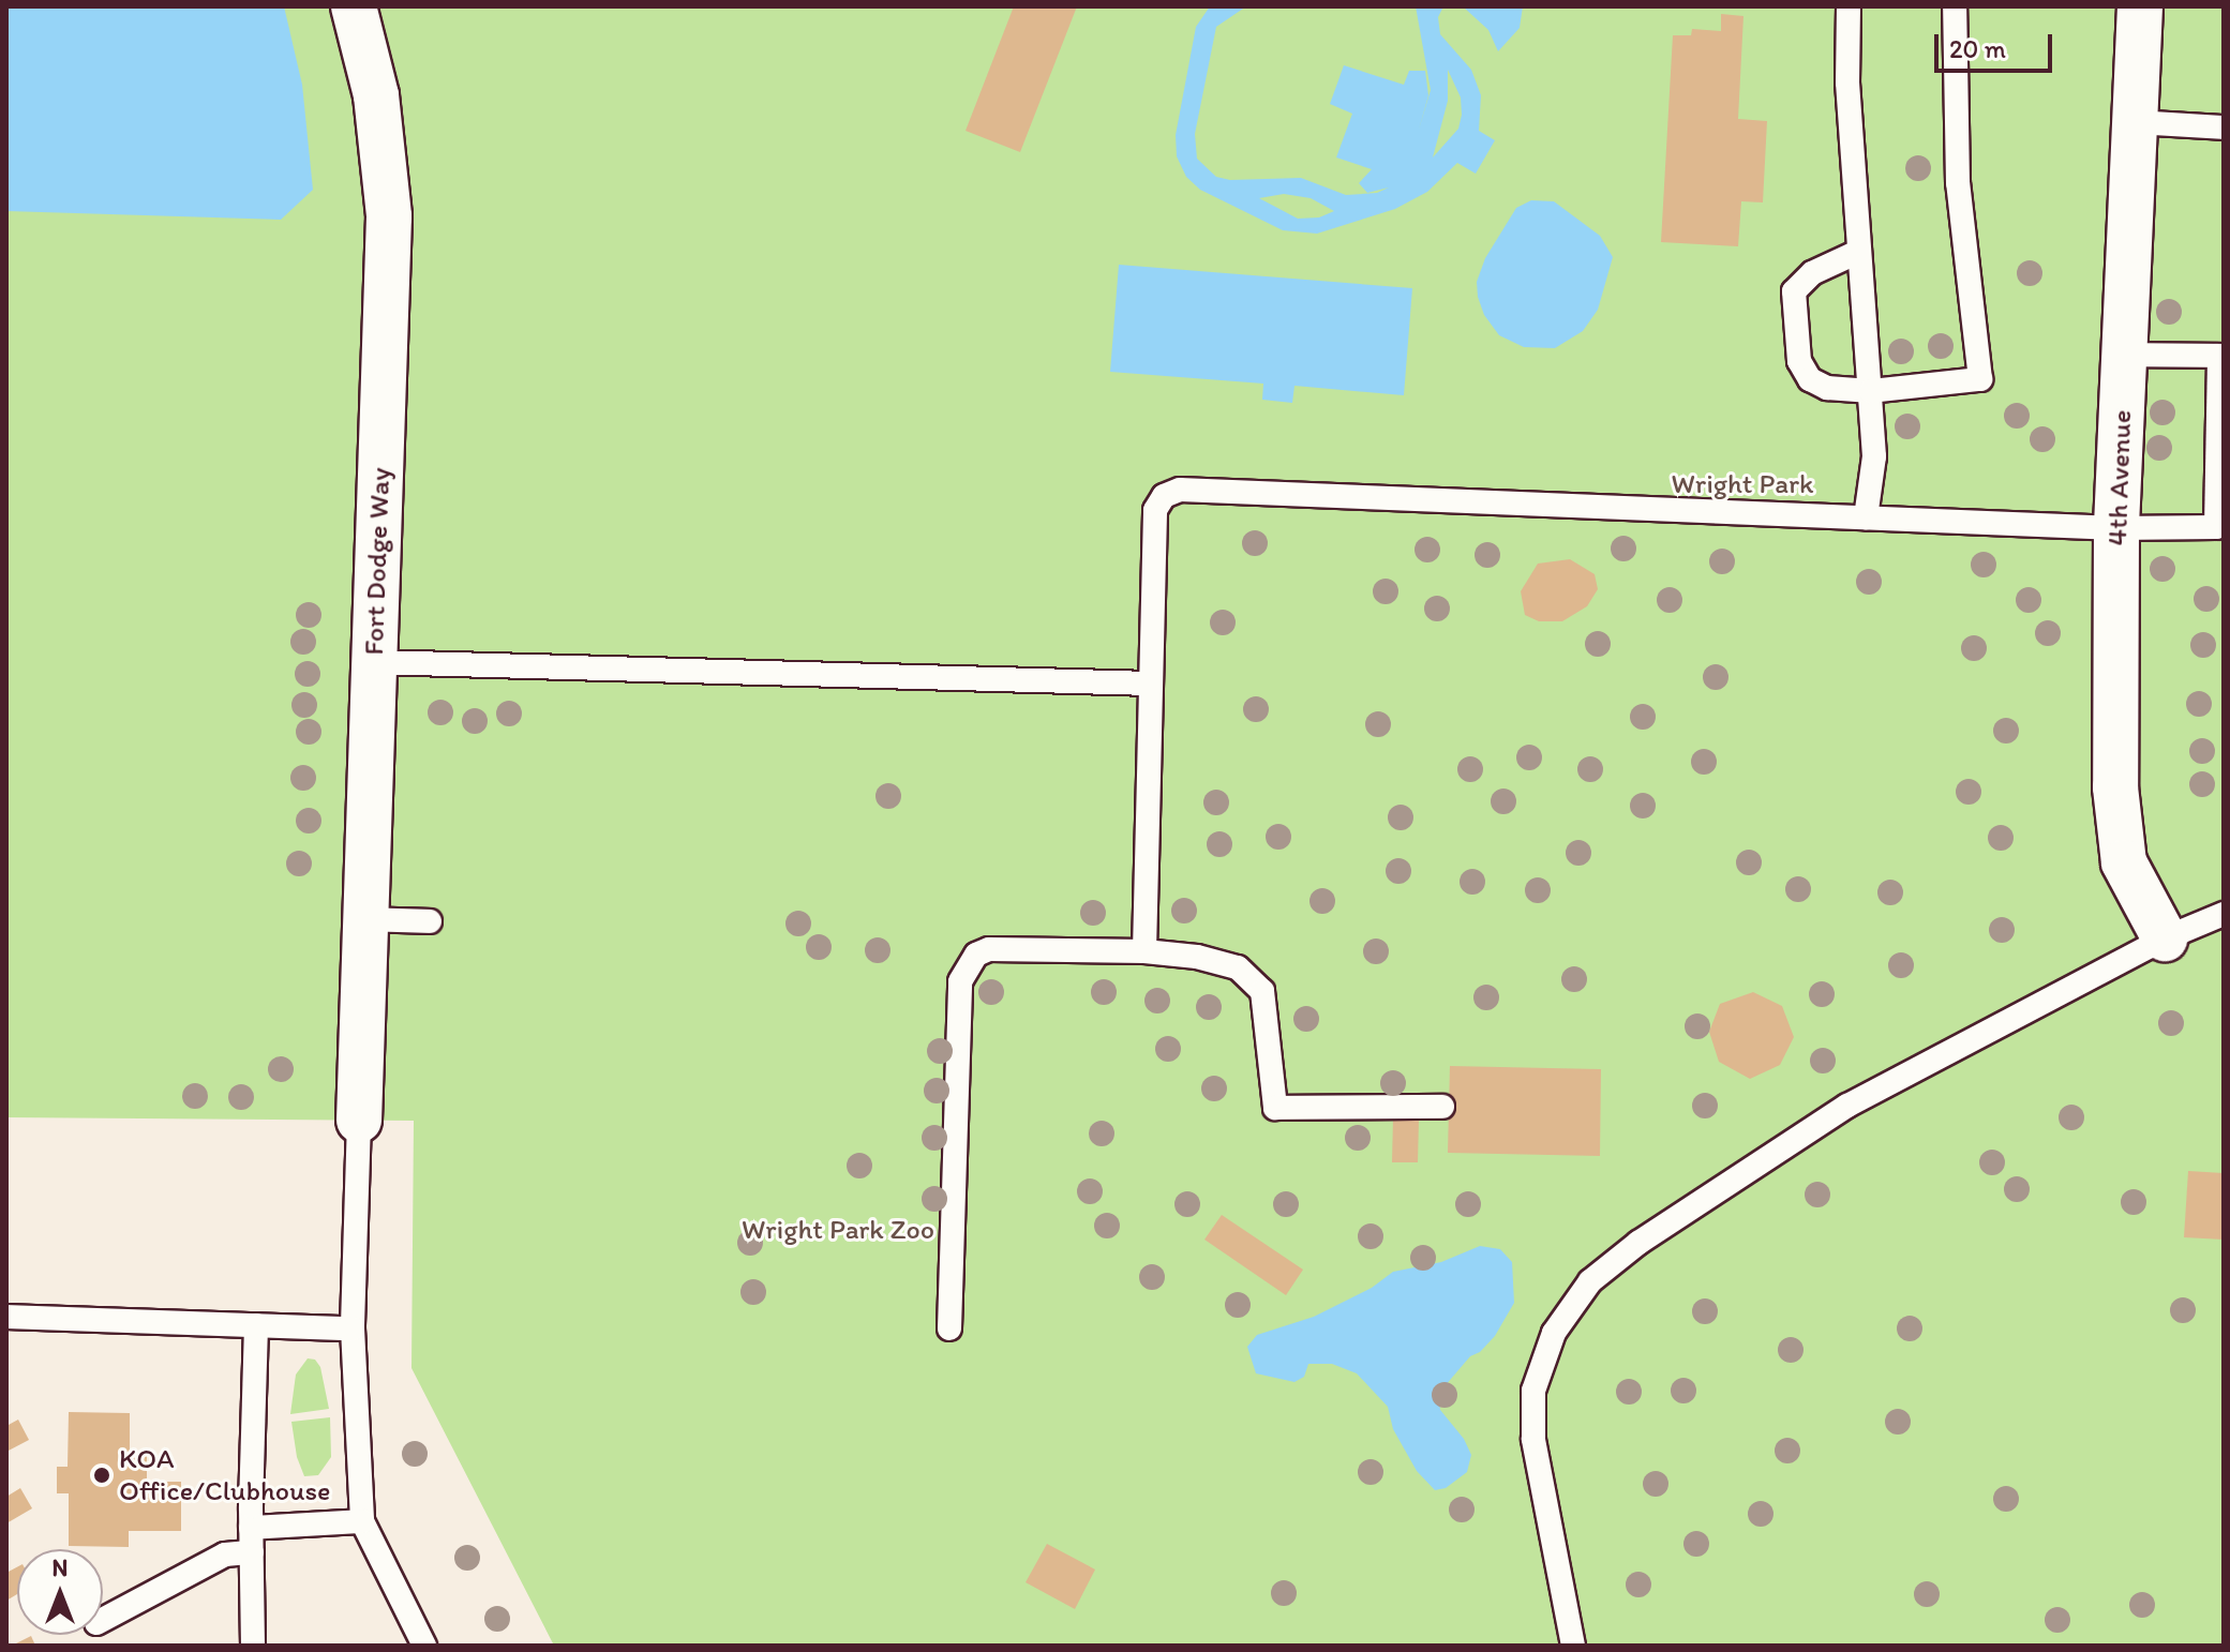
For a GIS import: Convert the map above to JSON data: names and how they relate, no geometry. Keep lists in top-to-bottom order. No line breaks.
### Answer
{"streets":{"street":["4th Avenue","Fort Dodge Way"]},"parks":["Wright Park","Wright Park Zoo"],"places":["KOA Office/Clubhouse"],"scale_bar":"20 m","north":"top"}
